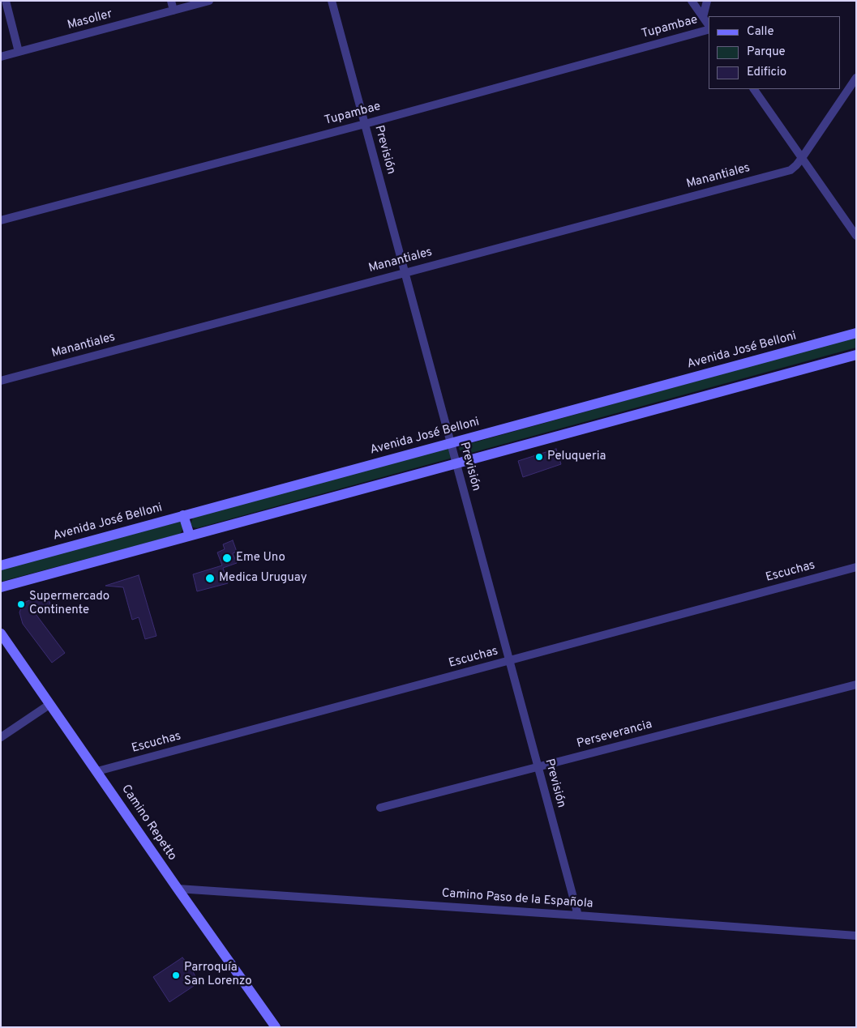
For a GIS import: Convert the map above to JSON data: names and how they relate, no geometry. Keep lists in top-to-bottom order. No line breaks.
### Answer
{"streets":{"main road":["Avenida José Belloni","Camino Repetto"],"street":["Masoller","Tupambae","Previsión","Manantiales","Escuchas","Perseverancia","Camino Paso de la Española"]},"crossings":[["Tupambae","Previsión"],["Previsión","Manantiales"],["Previsión","Avenida José Belloni"],["Previsión","Escuchas"],["Previsión","Perseverancia"],["Previsión","Camino Paso de la Española"],["Escuchas","Camino Repetto"],["Camino Repetto","Camino Paso de la Española"]],"places":["Peluqueria","Eme Uno","Medica Uruguay","Supermercado Continente","Parroquía San Lorenzo"],"legend":["Calle","Parque","Edificio"]}
